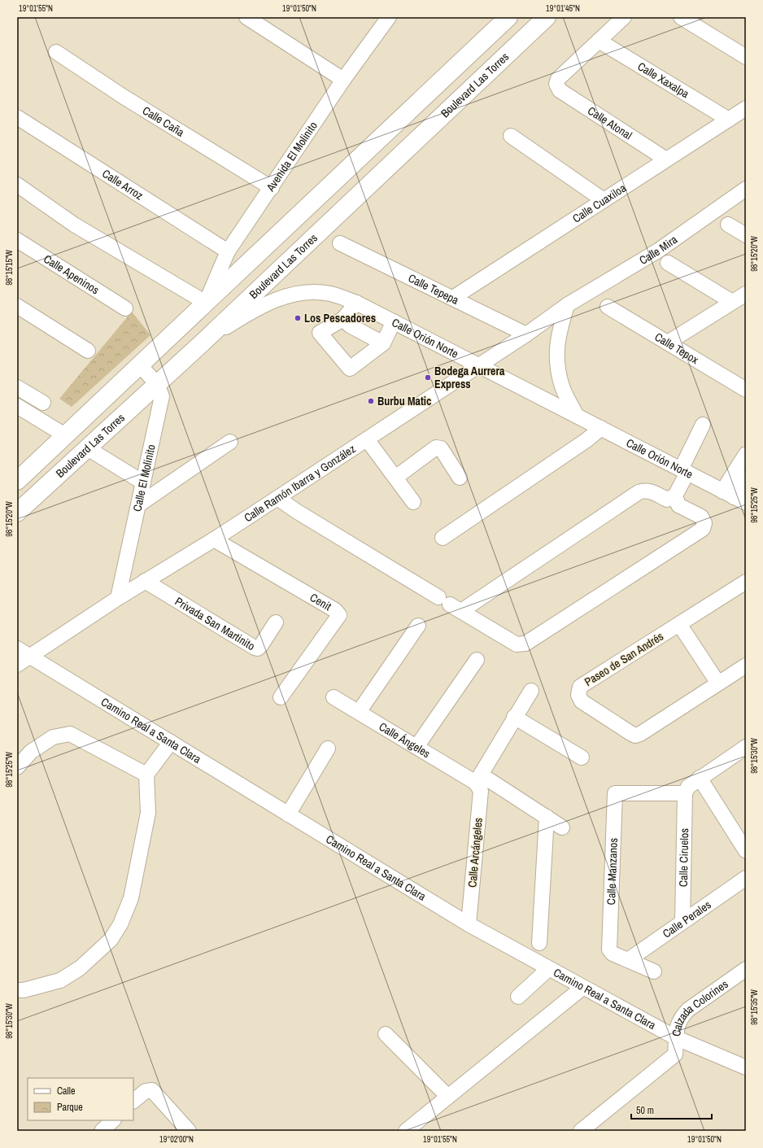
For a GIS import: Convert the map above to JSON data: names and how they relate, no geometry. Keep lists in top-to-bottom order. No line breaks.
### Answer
{"streets":{"main road":["Boulevard Las Torres"],"street":["Calle Xaxalpa","Calle Caña","Calle Atonal","Avenida El Molinito","Calle Arroz","Calle Cuaxiloa","Calle Mira","Calle Apeninos","Calle Tepepa","Calle Orión Norte","Calle Tepox","Calle El Molinito","Calle Ramón Ibarra y González","Cenit","Privada San Martinito","Paseo de San Andrés","Camino Real a Santa Clara","Calle Ángeles","Calle Arcángeles","Calle Ciruelos","Calle Manzanos","Calle Perales","Calzada Colorines"]},"crossings":[["Calle Xaxalpa","Calle Atonal"],["Calle Xaxalpa","Calle Cuaxiloa"],["Boulevard Las Torres","Avenida El Molinito"],["Boulevard Las Torres","Calle Orión Norte"],["Boulevard Las Torres","Calle El Molinito"],["Calle Caña","Avenida El Molinito"],["Calle Atonal","Calle Cuaxiloa"],["Avenida El Molinito","Calle Arroz"],["Calle Cuaxiloa","Calle Tepepa"],["Calle Mira","Calle Ramón Ibarra y González"],["Calle Tepepa","Calle Ramón Ibarra y González"],["Calle Orión Norte","Calle Ramón Ibarra y González"],["Calle El Molinito","Calle Ramón Ibarra y González"],["Calle Ramón Ibarra y González","Cenit"],["Calle Ramón Ibarra y González","Privada San Martinito"],["Calle Ramón Ibarra y González","Camino Real a Santa Clara"],["Camino Real a Santa Clara","Calle Arcángeles"],["Camino Real a Santa Clara","Calzada Colorines"],["Calle Ángeles","Calle Arcángeles"],["Calle Ciruelos","Calle Manzanos"],["Calle Ciruelos","Calle Perales"],["Calle Manzanos","Calle Perales"]],"places":["Los Pescadores","Bodega Aurrera Express","Burbu Matic"],"legend":["Calle","Parque"],"scale_bar":"50 m","coordinates":["19°01'55\"N","19°01'50\"N","19°01'45\"N","98°15'20\"W","98°15'15\"W","98°15'25\"W","98°15'30\"W","98°15'35\"W","19°02'00\"N"]}
